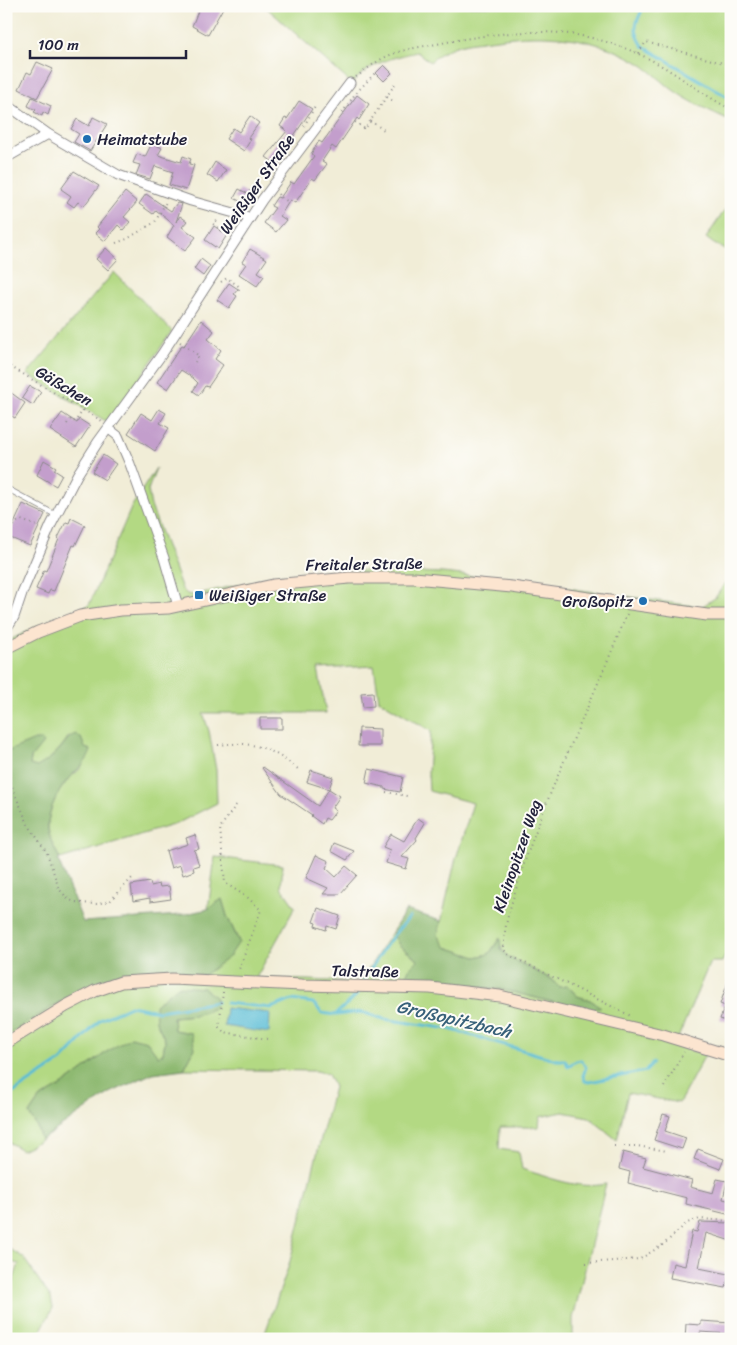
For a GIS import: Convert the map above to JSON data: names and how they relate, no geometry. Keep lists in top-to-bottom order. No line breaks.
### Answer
{"streets":{"street":["Weißiger Straße","Freitaler Straße","Talstraße"],"path":["Gäßchen","Kleinopitzer Weg"]},"crossings":[["Weißiger Straße","Gäßchen"],["Freitaler Straße","Kleinopitzer Weg"]],"water":["Großopitzbach"],"places":{"other":["Heimatstube","Großopitz"],"transit":["Weißiger Straße"]},"scale_bar":"100 m"}
